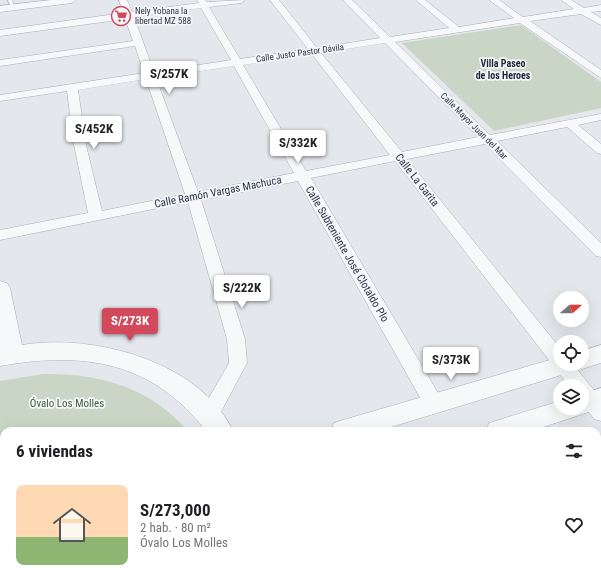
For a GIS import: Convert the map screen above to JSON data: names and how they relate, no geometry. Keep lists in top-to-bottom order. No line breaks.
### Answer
{"streets":{"street":["Calle Justo Pastor Dávila","Calle Mayor Juan del Mar","Calle La Garita","Calle Ramón Vargas Machuca","Calle Subteniente José Clotaldo Plo"]},"crossings":[["Calle Justo Pastor Dávila","Calle Mayor Juan del Mar"],["Calle Justo Pastor Dávila","Calle La Garita"],["Calle Justo Pastor Dávila","Calle Subteniente José Clotaldo Plo"],["Calle Mayor Juan del Mar","Calle Ramón Vargas Machuca"],["Calle La Garita","Calle Ramón Vargas Machuca"],["Calle Ramón Vargas Machuca","Calle Subteniente José Clotaldo Plo"]],"districts":["Villa Paseo de los Heroes"],"parks":["Óvalo Los Molles"],"places":{"supermarket":["Nely Yobana la libertad MZ 588"]},"north":"right","page":{"price":["S/257K","S/452K","S/332K","S/222K","S/273K","S/373K"],"heading":"6 viviendas","list":[{"name":"S/273,000","note":"2 hab. · 80 m² · Óvalo Los Molles"}]}}
